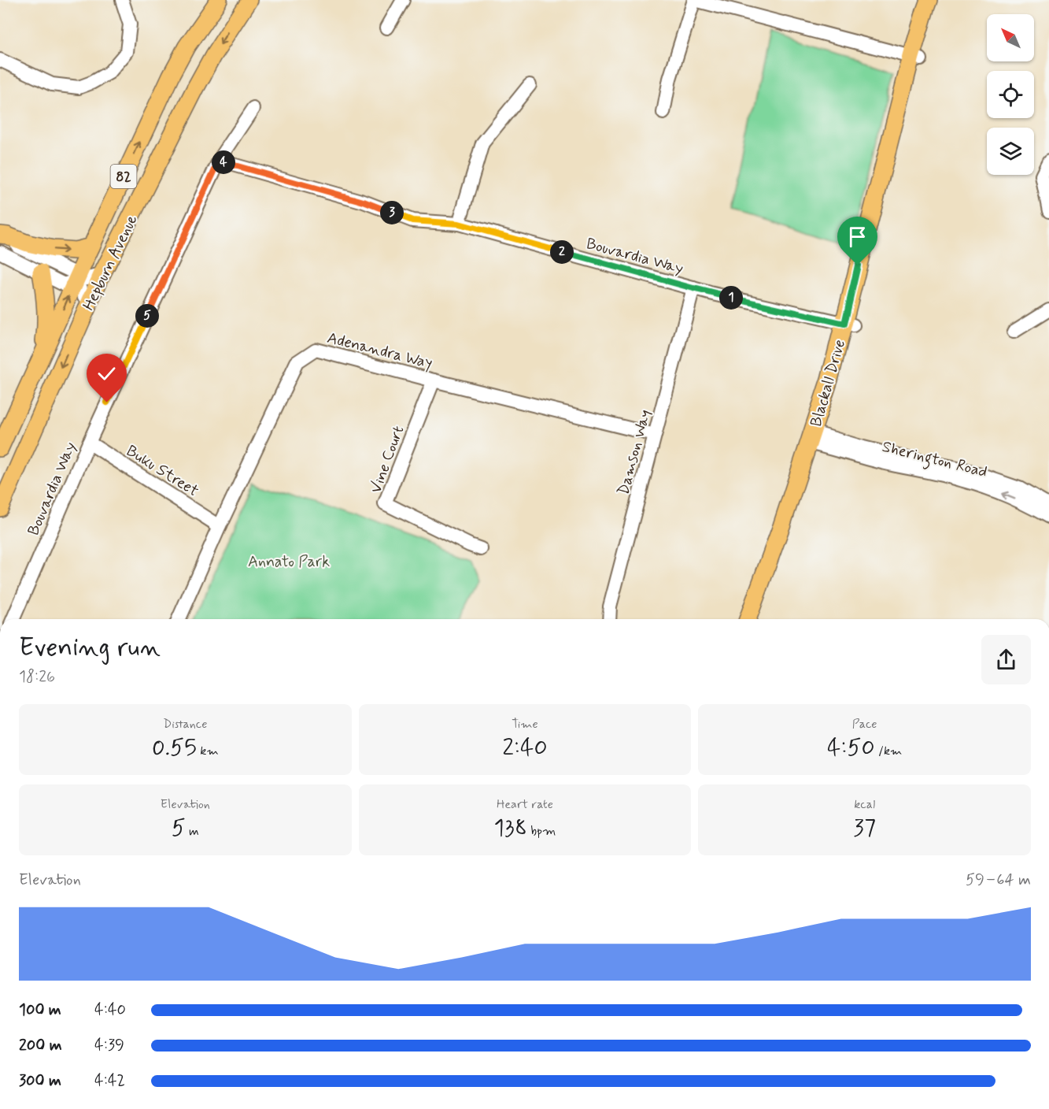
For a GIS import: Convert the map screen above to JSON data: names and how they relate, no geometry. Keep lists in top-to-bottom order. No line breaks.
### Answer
{"streets":{"main road":["82","Hepburn Avenue","Blackall Drive"],"street":["Bouvardia Way","Adenandra Way","Damson Way","Sherington Road","Vine Court","Buku Street"]},"crossings":[["Bouvardia Way","Blackall Drive"],["Bouvardia Way","Damson Way"],["Bouvardia Way","Buku Street"],["Adenandra Way","Damson Way"],["Adenandra Way","Vine Court"],["Adenandra Way","Buku Street"],["Blackall Drive","Sherington Road"]],"parks":["Annato Park"],"north":"top left","page":{"pins":["4","3","2","1","5"],"heading":["Evening run","18:26"],"stats":[["Distance","0.55 km"],["Time","2:40"],["Pace","4:50 /km"],["Elevation","5 m"],["Heart rate","138 bpm"],["kcal","37"]],"chart":["Elevation","59–64 m"],"list":[{"name":"100 m","note":"4:40"},{"name":"200 m","note":"4:39"},{"name":"300 m","note":"4:42"}]}}
